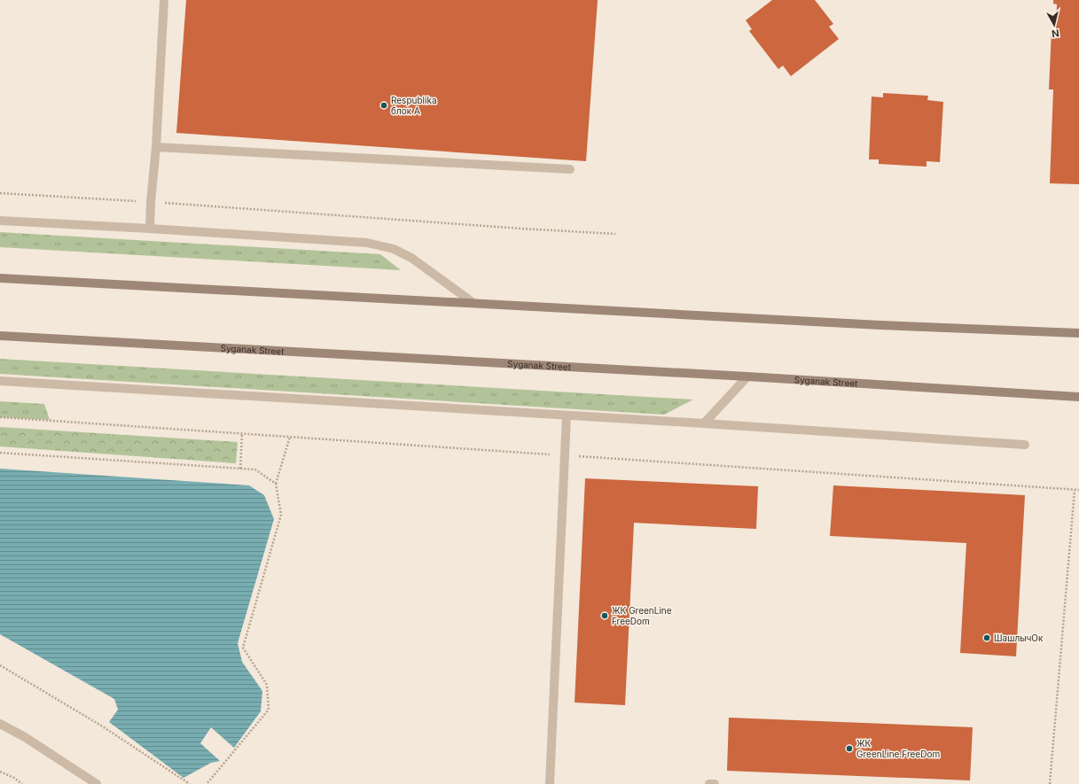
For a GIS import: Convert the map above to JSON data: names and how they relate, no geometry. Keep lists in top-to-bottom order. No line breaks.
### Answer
{"streets":{"main road":["Syganak Street"]},"places":["Respublika блок А","ЖК GreenLine FreeDom","ШашлычОк","ЖК GreenLine.FreeDom"],"north":"bottom"}
